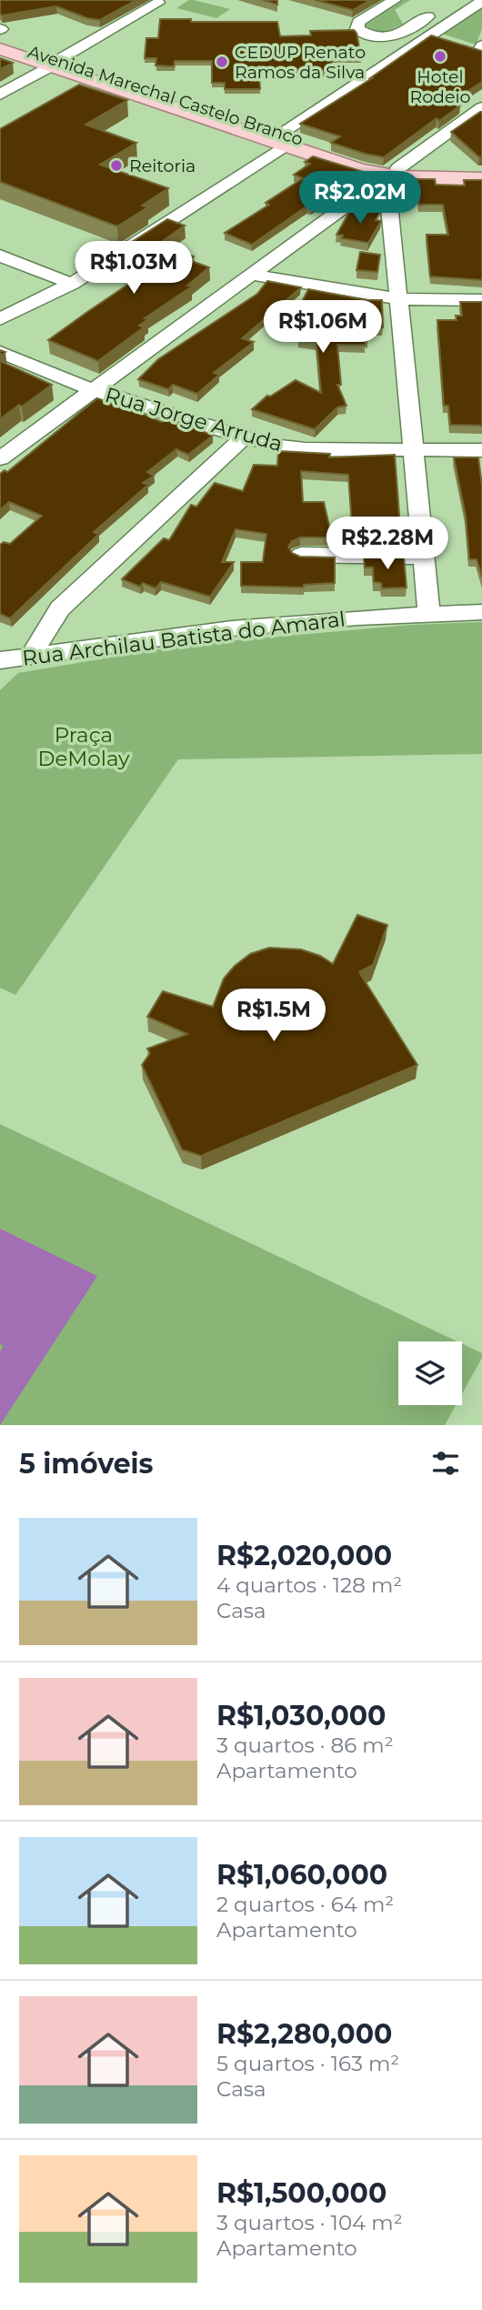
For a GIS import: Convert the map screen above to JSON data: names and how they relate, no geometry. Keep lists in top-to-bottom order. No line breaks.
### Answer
{"streets":{"main road":["Avenida Marechal Castelo Branco"],"street":["Rua Jorge Arruda","Rua Archilau Batista do Amaral"]},"parks":["Praça DeMolay"],"places":["Hotel Rodeio","CEDUP Renato Ramos da Silva","Reitoria"],"page":{"price":["R$2.02M","R$1.03M","R$1.06M","R$2.28M","R$1.5M"],"heading":"5 imóveis","list":[{"name":"R$2,020,000","note":"4 quartos · 128 m² · Casa"},{"name":"R$1,030,000","note":"3 quartos · 86 m² · Apartamento"},{"name":"R$1,060,000","note":"2 quartos · 64 m² · Apartamento"},{"name":"R$2,280,000","note":"5 quartos · 163 m² · Casa"},{"name":"R$1,500,000","note":"3 quartos · 104 m² · Apartamento"}]}}
